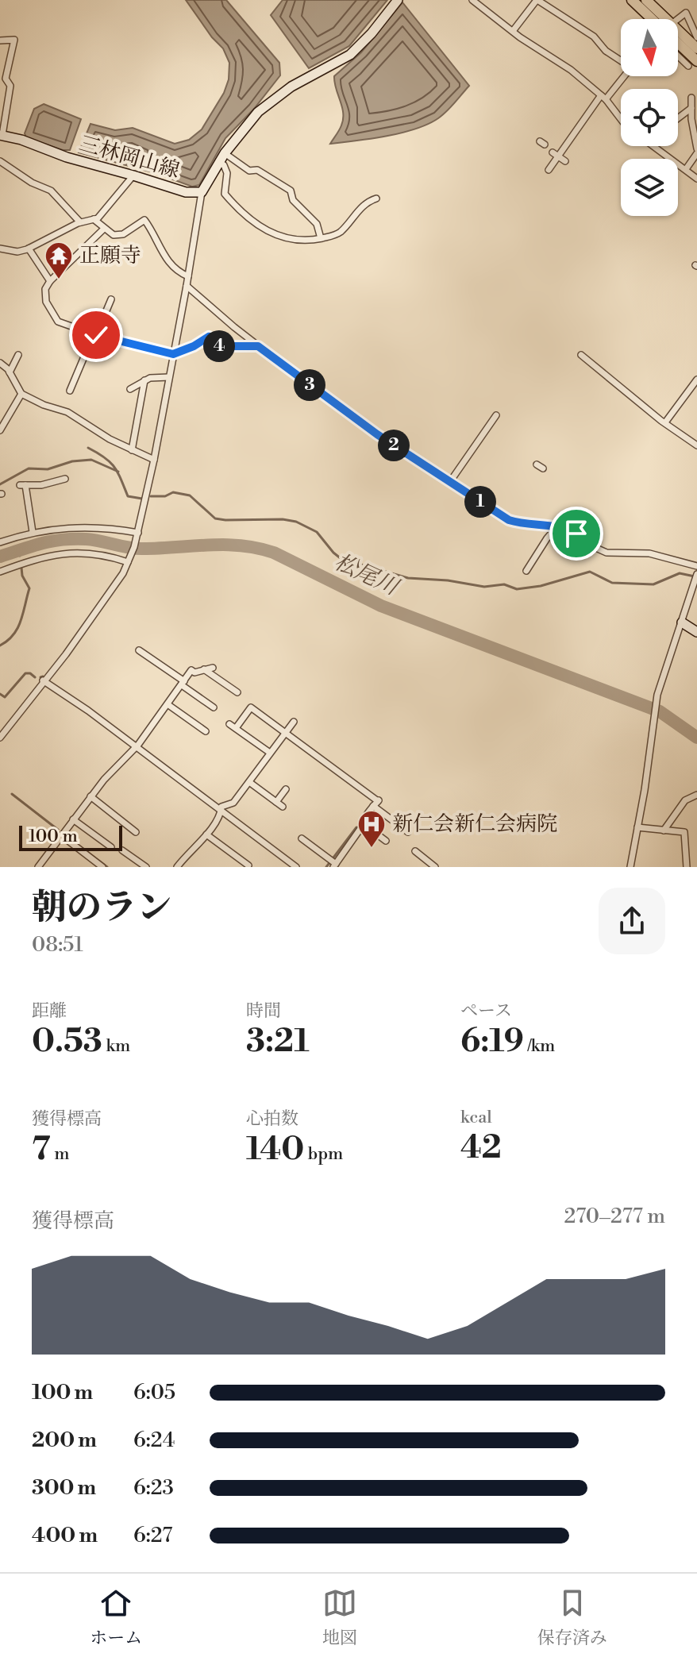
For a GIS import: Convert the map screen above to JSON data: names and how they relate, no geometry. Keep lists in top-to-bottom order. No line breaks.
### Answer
{"streets":{"main road":["三林岡山線"]},"water":["松尾川"],"places":{"temple":["正願寺"],"hospital":["新仁会新仁会病院"]},"scale_bar":"100 m","north":"bottom","page":{"pins":["4","3","2","1"],"scale":"100 m","heading":["朝のラン","08:51"],"stats":[["距離","0.53 km"],["時間","3:21"],["ペース","6:19 /km"],["獲得標高","7 m"],["心拍数","140 bpm"],["kcal","42"]],"chart":["獲得標高","270–277 m"],"list":[{"name":"100 m","note":"6:05"},{"name":"200 m","note":"6:24"},{"name":"300 m","note":"6:23"},{"name":"400 m","note":"6:27"}],"tabs":["ホーム","地図","保存済み"]}}
